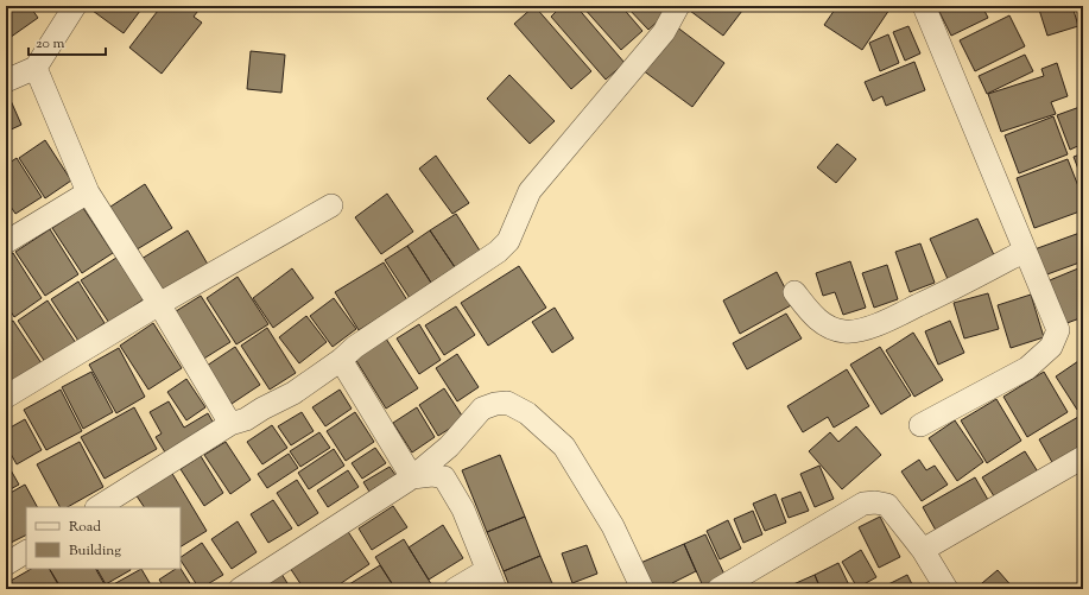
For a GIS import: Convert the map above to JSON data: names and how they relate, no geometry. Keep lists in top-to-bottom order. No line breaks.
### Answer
{"legend":["Road","Building"],"scale_bar":"20 m"}
